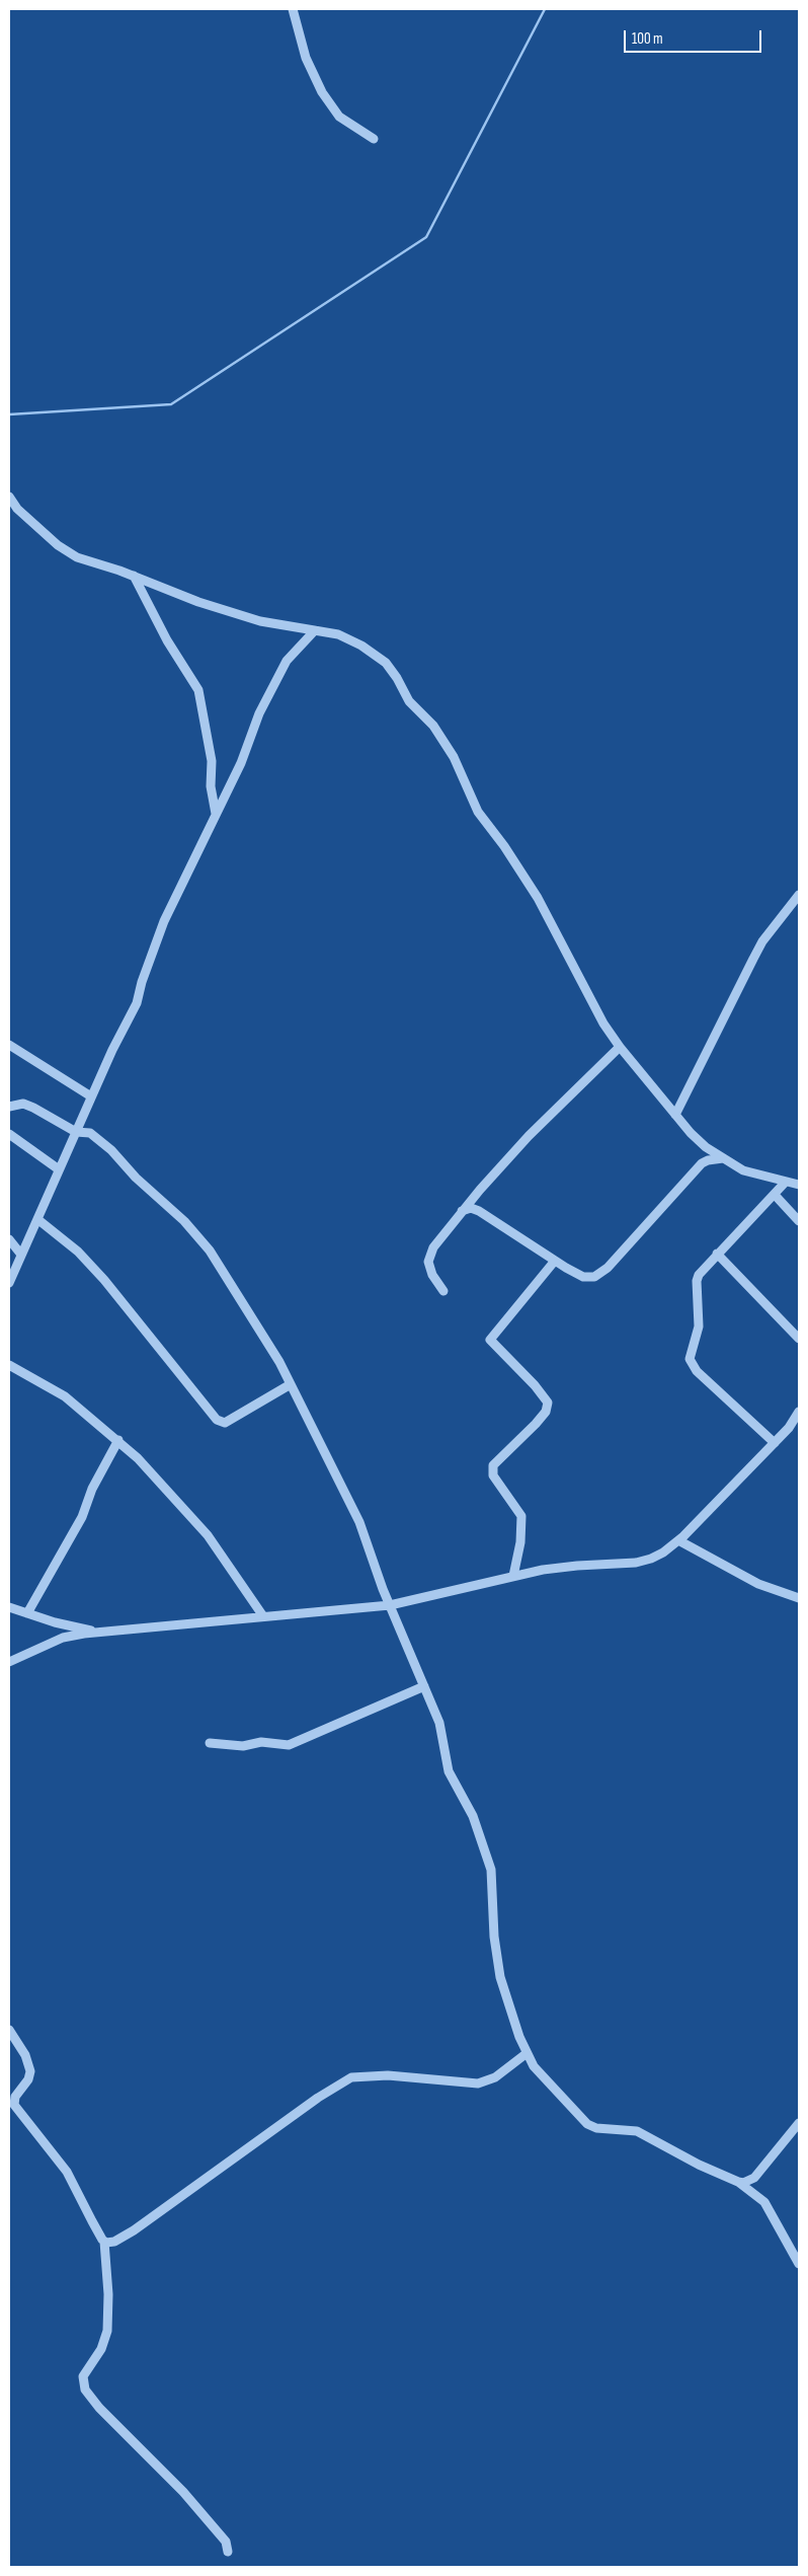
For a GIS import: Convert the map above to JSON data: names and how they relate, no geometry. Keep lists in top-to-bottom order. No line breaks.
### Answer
{"scale_bar":"100 m"}
